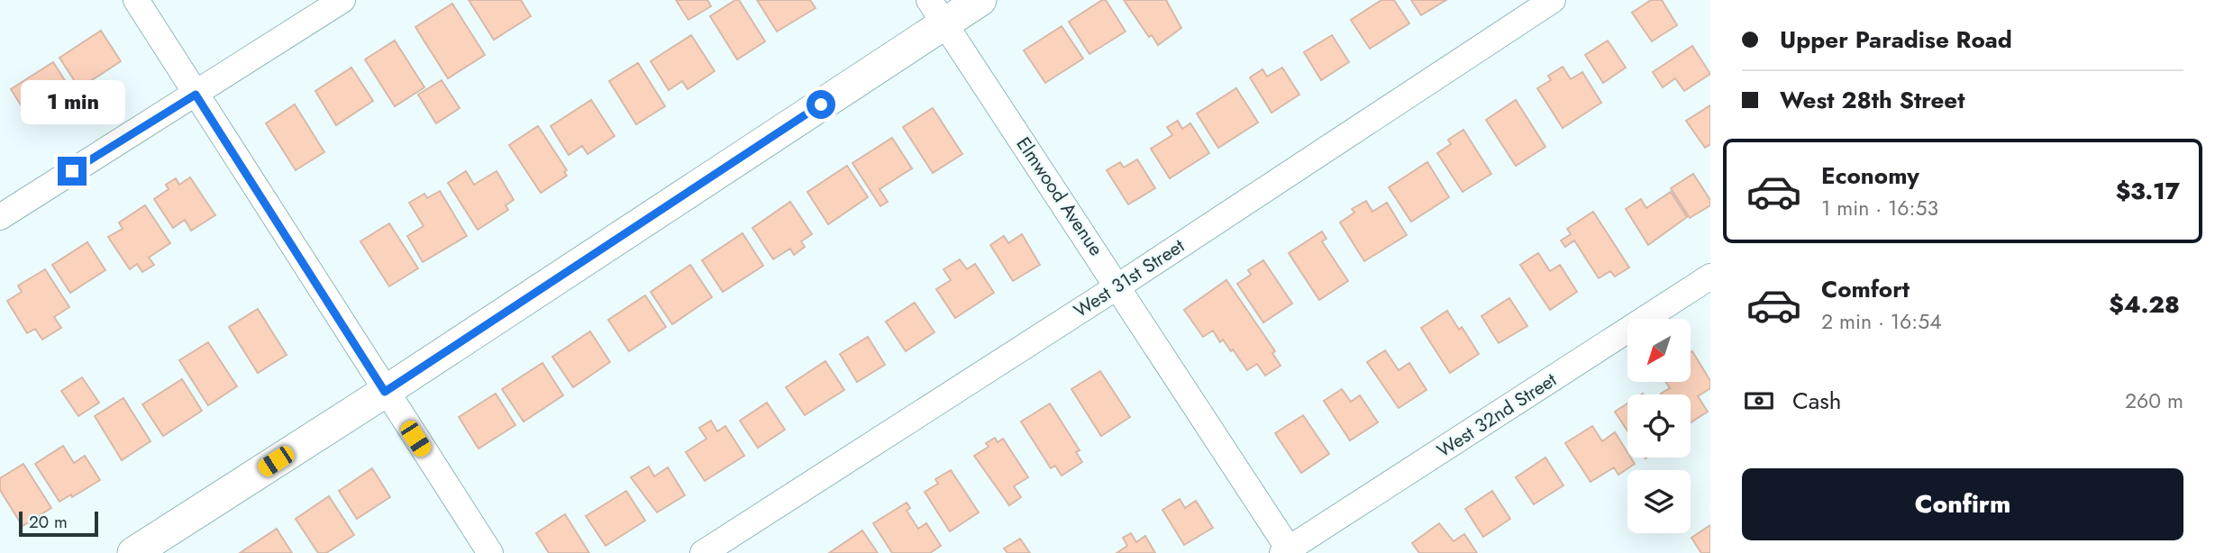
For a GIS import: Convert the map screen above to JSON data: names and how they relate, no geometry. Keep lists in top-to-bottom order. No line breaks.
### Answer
{"streets":{"street":["Elmwood Avenue","West 31st Street","West 32nd Street"]},"crossings":[["Elmwood Avenue","West 31st Street"],["Elmwood Avenue","West 32nd Street"]],"scale_bar":"20 m","north":"bottom left","page":{"banner":["Upper Paradise Road","West 28th Street"],"bubble":"1 min","list":[{"name":"Economy","note":"1 min · 16:53","value":"$3.17"},{"name":"Comfort","note":"2 min · 16:54","value":"$4.28"}],"pay":["Cash","260 m"],"buttons":"Confirm","scale":"20 m"}}
